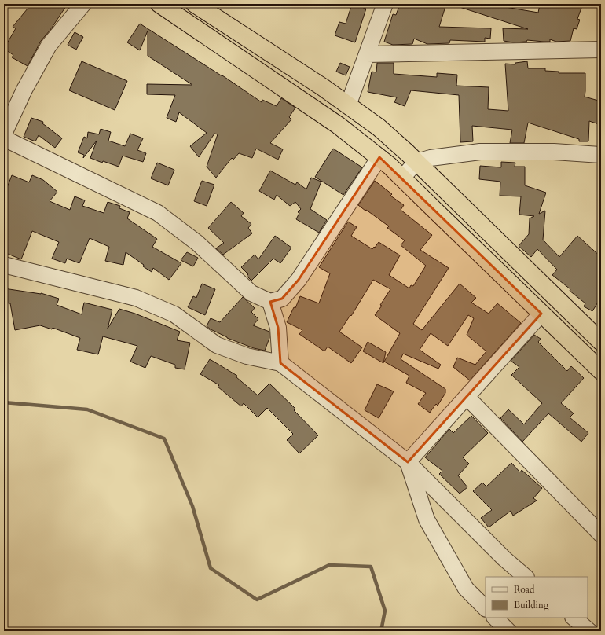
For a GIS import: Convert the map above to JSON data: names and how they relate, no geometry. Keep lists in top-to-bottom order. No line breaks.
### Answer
{"legend":["Road","Building"]}
